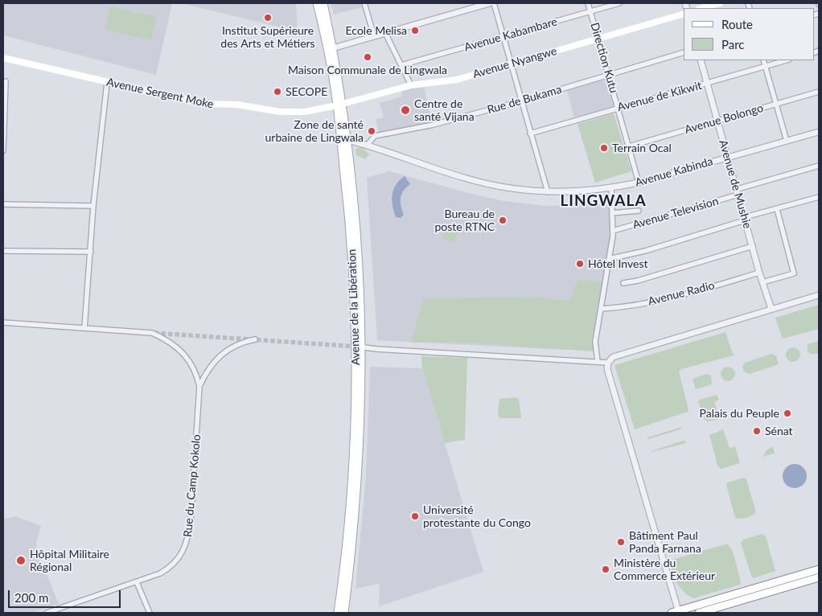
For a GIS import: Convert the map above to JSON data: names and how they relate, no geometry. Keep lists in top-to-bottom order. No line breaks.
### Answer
{"streets":{"main road":["Avenue Nyangwe","Avenue Sergent Moke","Avenue de la Libération"],"street":["Avenue Kabambare","Direction Kutu","Avenue de Kikwit","Rue de Bukama","Avenue Bolongo","Avenue Kabinda","Avenue de Mushie","Avenue Television","Avenue Radio","Rue du Camp Kokolo"]},"crossings":[["Avenue Kabambare","Direction Kutu"],["Direction Kutu","Avenue Nyangwe"],["Direction Kutu","Avenue de Kikwit"],["Direction Kutu","Rue de Bukama"],["Direction Kutu","Avenue Bolongo"],["Direction Kutu","Avenue Kabinda"],["Avenue Nyangwe","Avenue Sergent Moke"],["Avenue Nyangwe","Avenue de la Libération"],["Avenue Sergent Moke","Avenue de la Libération"],["Avenue de Kikwit","Avenue de Mushie"],["Rue de Bukama","Avenue Kabinda"],["Avenue Bolongo","Avenue de Mushie"],["Avenue Kabinda","Avenue de Mushie"],["Avenue Kabinda","Avenue de la Libération"],["Avenue de Mushie","Avenue Television"],["Avenue de Mushie","Avenue Radio"]],"districts":["LINGWALA"],"places":["Institut Supérieure des Arts et Métiers","Ecole Melisa","Maison Communale de Lingwala","SECOPE","Centre de santé Vijana","Zone de santé urbaine de Lingwala","Terrain Ocal","Bureau de poste RTNC","Hôtel Invest","Palais du Peuple","Sénat","Université protestante du Congo","Bâtiment Paul Panda Farnana","Hôpital Militaire Régional","Ministère du Commerce Extérieur"],"legend":["Route","Parc"],"scale_bar":"200 m"}
